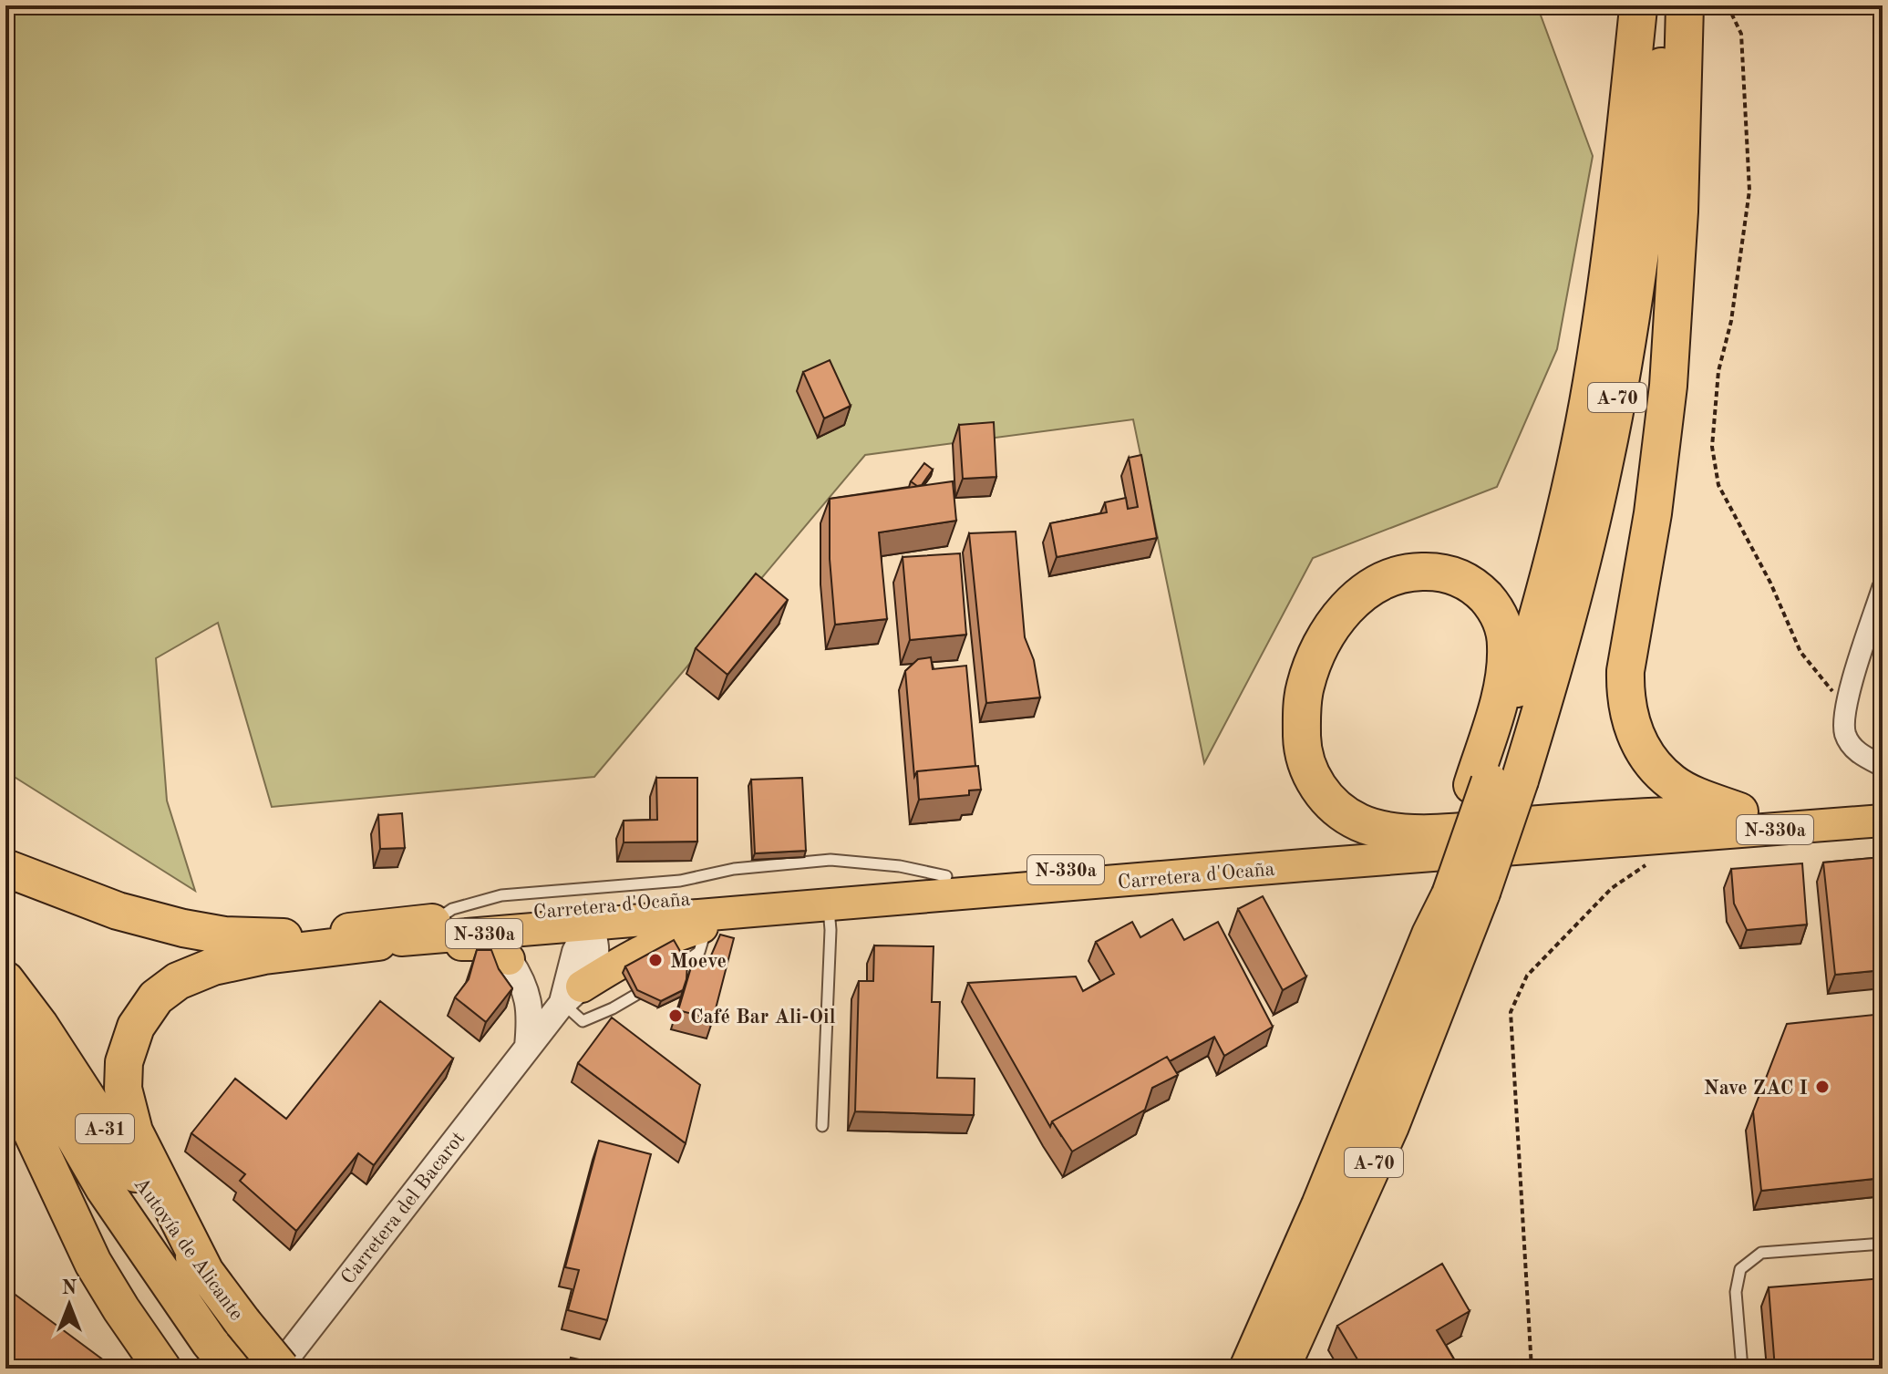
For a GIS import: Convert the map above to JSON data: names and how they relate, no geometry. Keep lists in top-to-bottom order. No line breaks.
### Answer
{"streets":{"highway":["A-70","A-31","Autovía de Alicante"],"main road":["N-330a","Carretera d'Ocaña"],"street":["Carretera del Bacarot"]},"crossings":[["Carretera d'Ocaña","Carretera del Bacarot"],["Carretera del Bacarot","Autovía de Alicante"]],"places":["Moeve","Café Bar Ali-Oil","Nave ZAC I"],"north":"top"}
